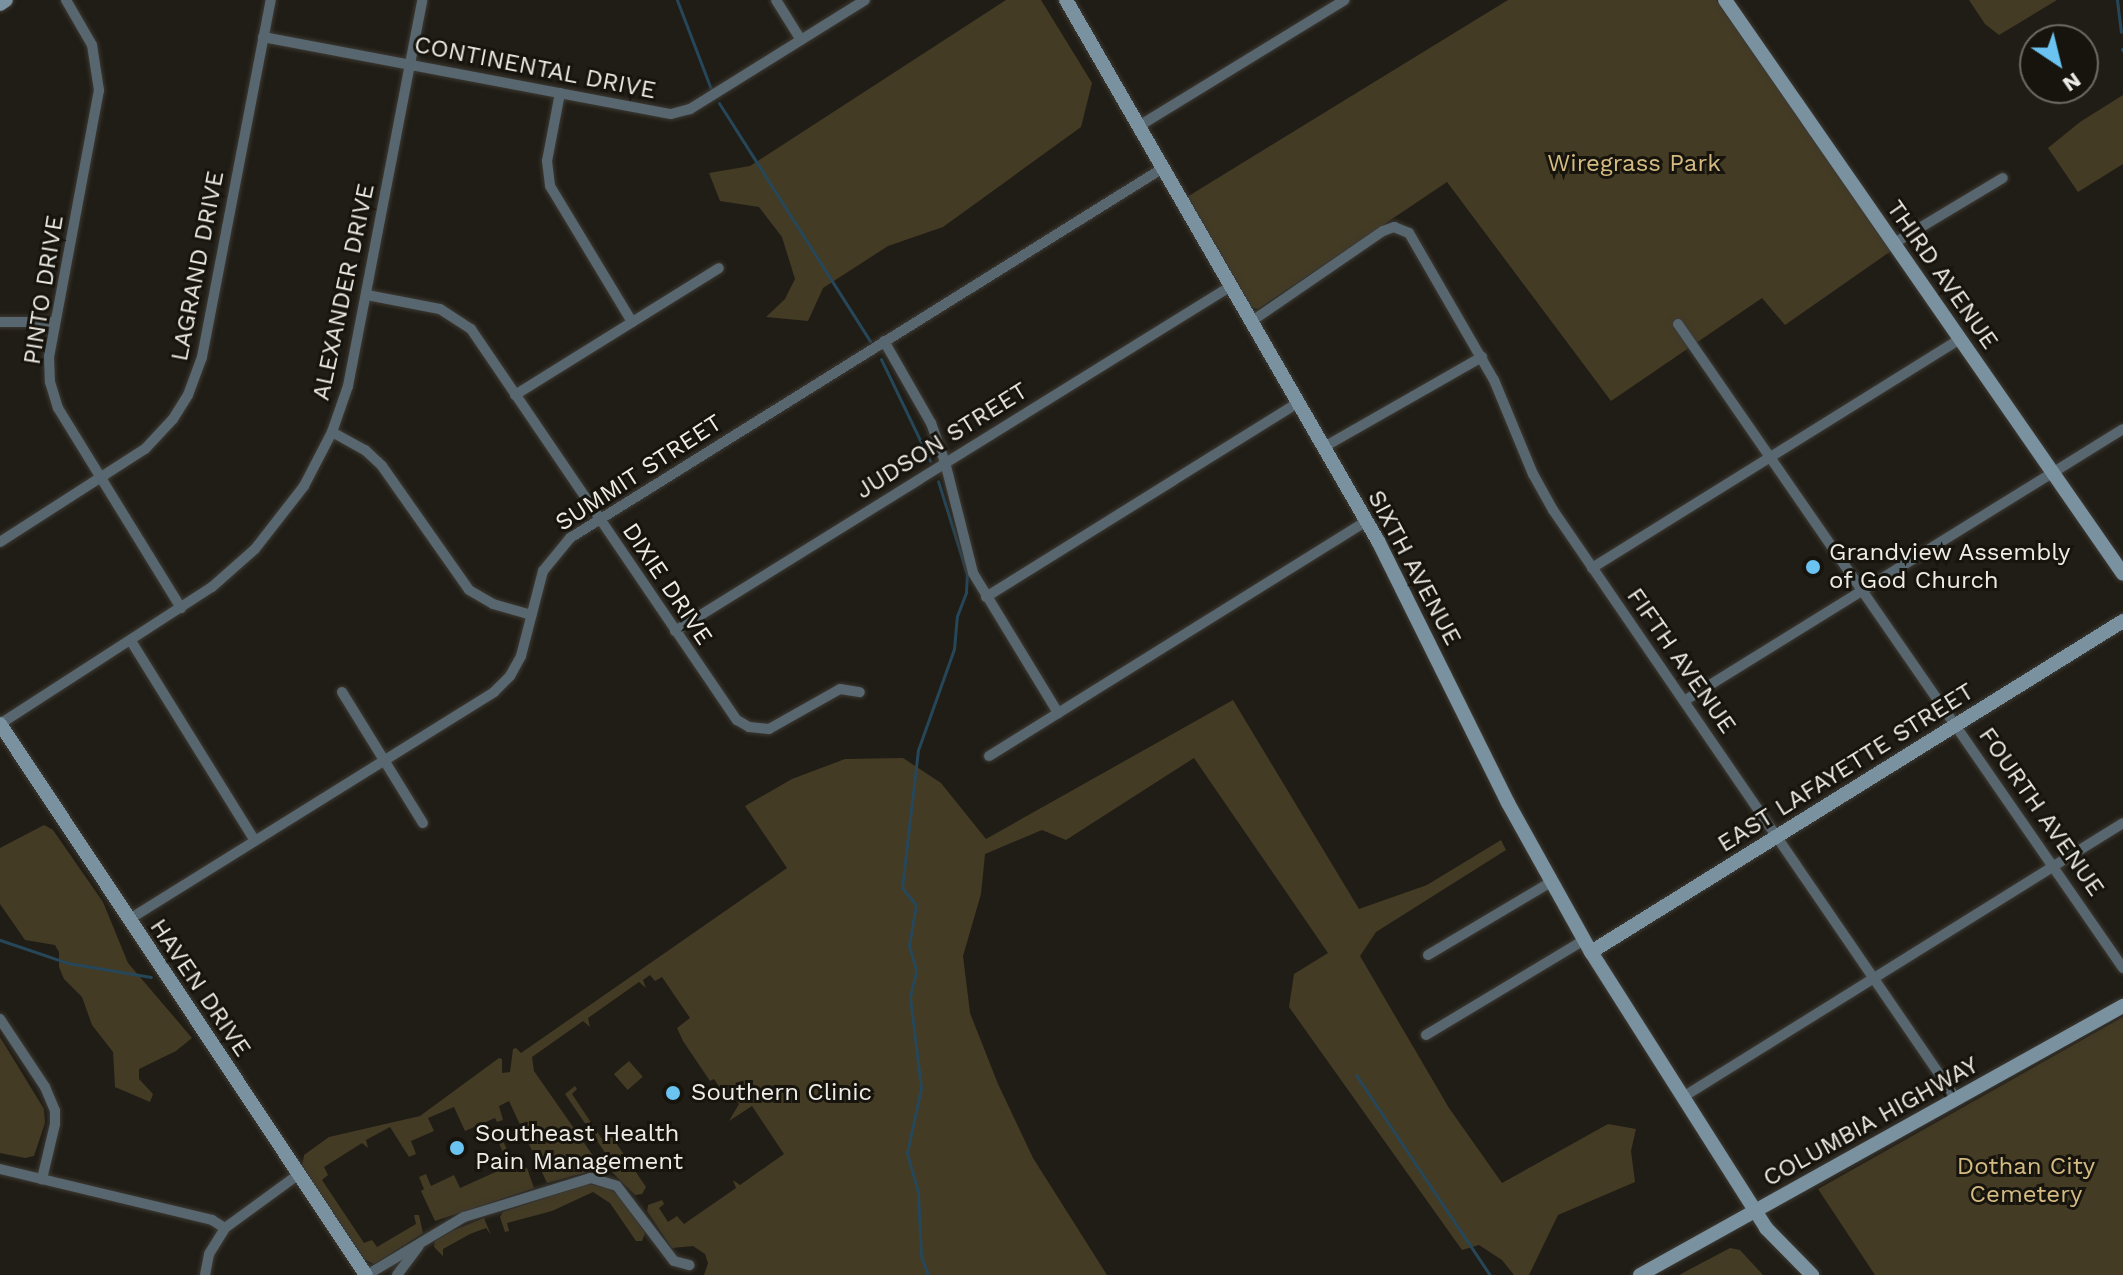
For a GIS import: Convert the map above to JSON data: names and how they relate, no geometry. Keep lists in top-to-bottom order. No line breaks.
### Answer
{"streets":{"street":["CONTINENTAL DRIVE","LAGRAND DRIVE","THIRD AVENUE","PINTO DRIVE","ALEXANDER DRIVE","JUDSON STREET","SUMMIT STREET","SIXTH AVENUE","DIXIE DRIVE","FIFTH AVENUE","EAST LAFAYETTE STREET","FOURTH AVENUE","HAVEN DRIVE","COLUMBIA HIGHWAY"]},"crossings":[["CONTINENTAL DRIVE","LAGRAND DRIVE"],["CONTINENTAL DRIVE","ALEXANDER DRIVE"],["LAGRAND DRIVE","PINTO DRIVE"],["PINTO DRIVE","ALEXANDER DRIVE"],["ALEXANDER DRIVE","DIXIE DRIVE"],["ALEXANDER DRIVE","HAVEN DRIVE"],["JUDSON STREET","SIXTH AVENUE"],["JUDSON STREET","DIXIE DRIVE"],["SUMMIT STREET","SIXTH AVENUE"],["SUMMIT STREET","DIXIE DRIVE"],["SUMMIT STREET","HAVEN DRIVE"],["SIXTH AVENUE","FIFTH AVENUE"],["SIXTH AVENUE","EAST LAFAYETTE STREET"],["SIXTH AVENUE","COLUMBIA HIGHWAY"],["FIFTH AVENUE","EAST LAFAYETTE STREET"],["FIFTH AVENUE","COLUMBIA HIGHWAY"],["EAST LAFAYETTE STREET","FOURTH AVENUE"]],"parks":["Wiregrass Park","Dothan City Cemetery"],"places":["Grandview Assembly of God Church","Southern Clinic","Southeast Health Pain Management"],"north":"bottom right"}
